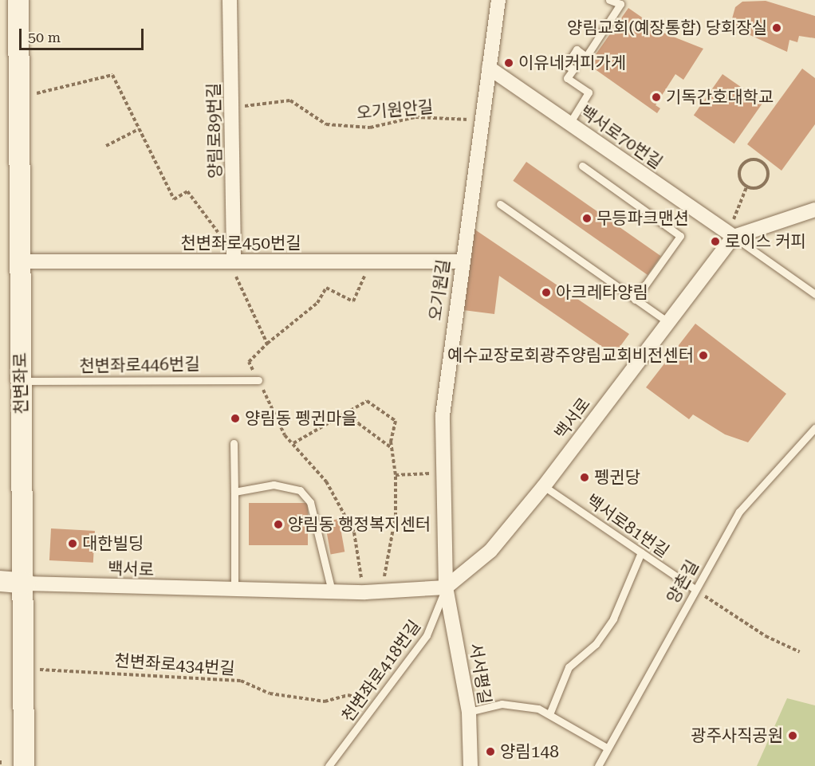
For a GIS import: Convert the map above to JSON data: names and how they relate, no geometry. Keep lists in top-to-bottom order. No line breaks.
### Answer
{"streets":{"street":["양림로89번길","백서로70번길","천변좌로450번길","오기원길","천변좌로","백서로","서서평길"],"lane":["천변좌로446번길","백서로81번길","양촌길","천변좌로418번길"],"path":["오기원안길","천변좌로434번길"]},"crossings":[["오기원안길","양림로89번길"],["오기원안길","오기원길"],["양림로89번길","천변좌로450번길"],["백서로70번길","오기원길"],["백서로70번길","백서로"],["천변좌로450번길","오기원길"],["천변좌로450번길","천변좌로"],["오기원길","백서로"],["오기원길","천변좌로418번길"],["오기원길","서서평길"],["천변좌로446번길","천변좌로"],["천변좌로","백서로"],["천변좌로","천변좌로434번길"],["백서로","백서로81번길"],["백서로","천변좌로418번길"],["백서로","서서평길"],["백서로81번길","양촌길"],["천변좌로434번길","천변좌로418번길"],["천변좌로418번길","서서평길"]],"places":["양림교회(예장통합) 당회장실","이유네커피가게","기독간호대학교","무등파크맨션","로이스 커피","아크레타양림","예수교장로회광주양림교회비전센터","양림동 펭귄마을","펭귄당","양림동 행정복지센터","대한빌딩","광주사직공원","양림148"],"scale_bar":"50 m"}
